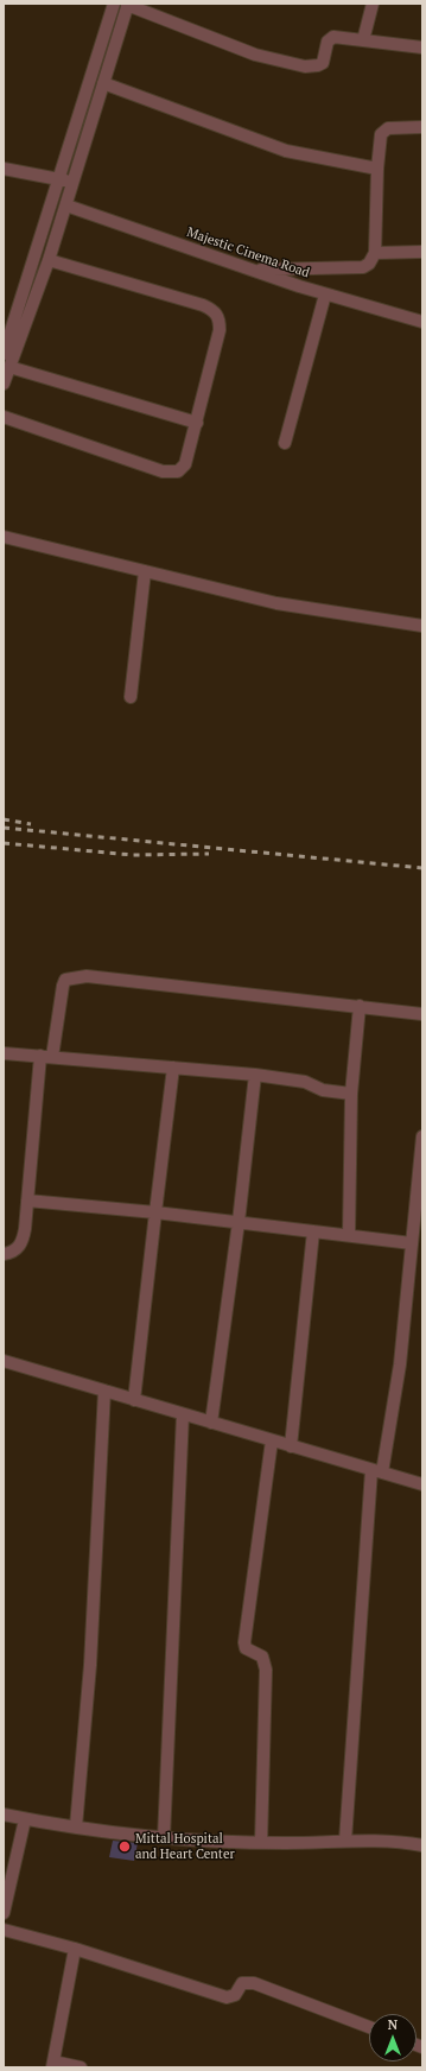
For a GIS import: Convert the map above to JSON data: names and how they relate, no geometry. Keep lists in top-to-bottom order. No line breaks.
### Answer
{"streets":{"street":["Majestic Cinema Road"]},"places":["Mittal Hospital and Heart Center"],"north":"top"}
